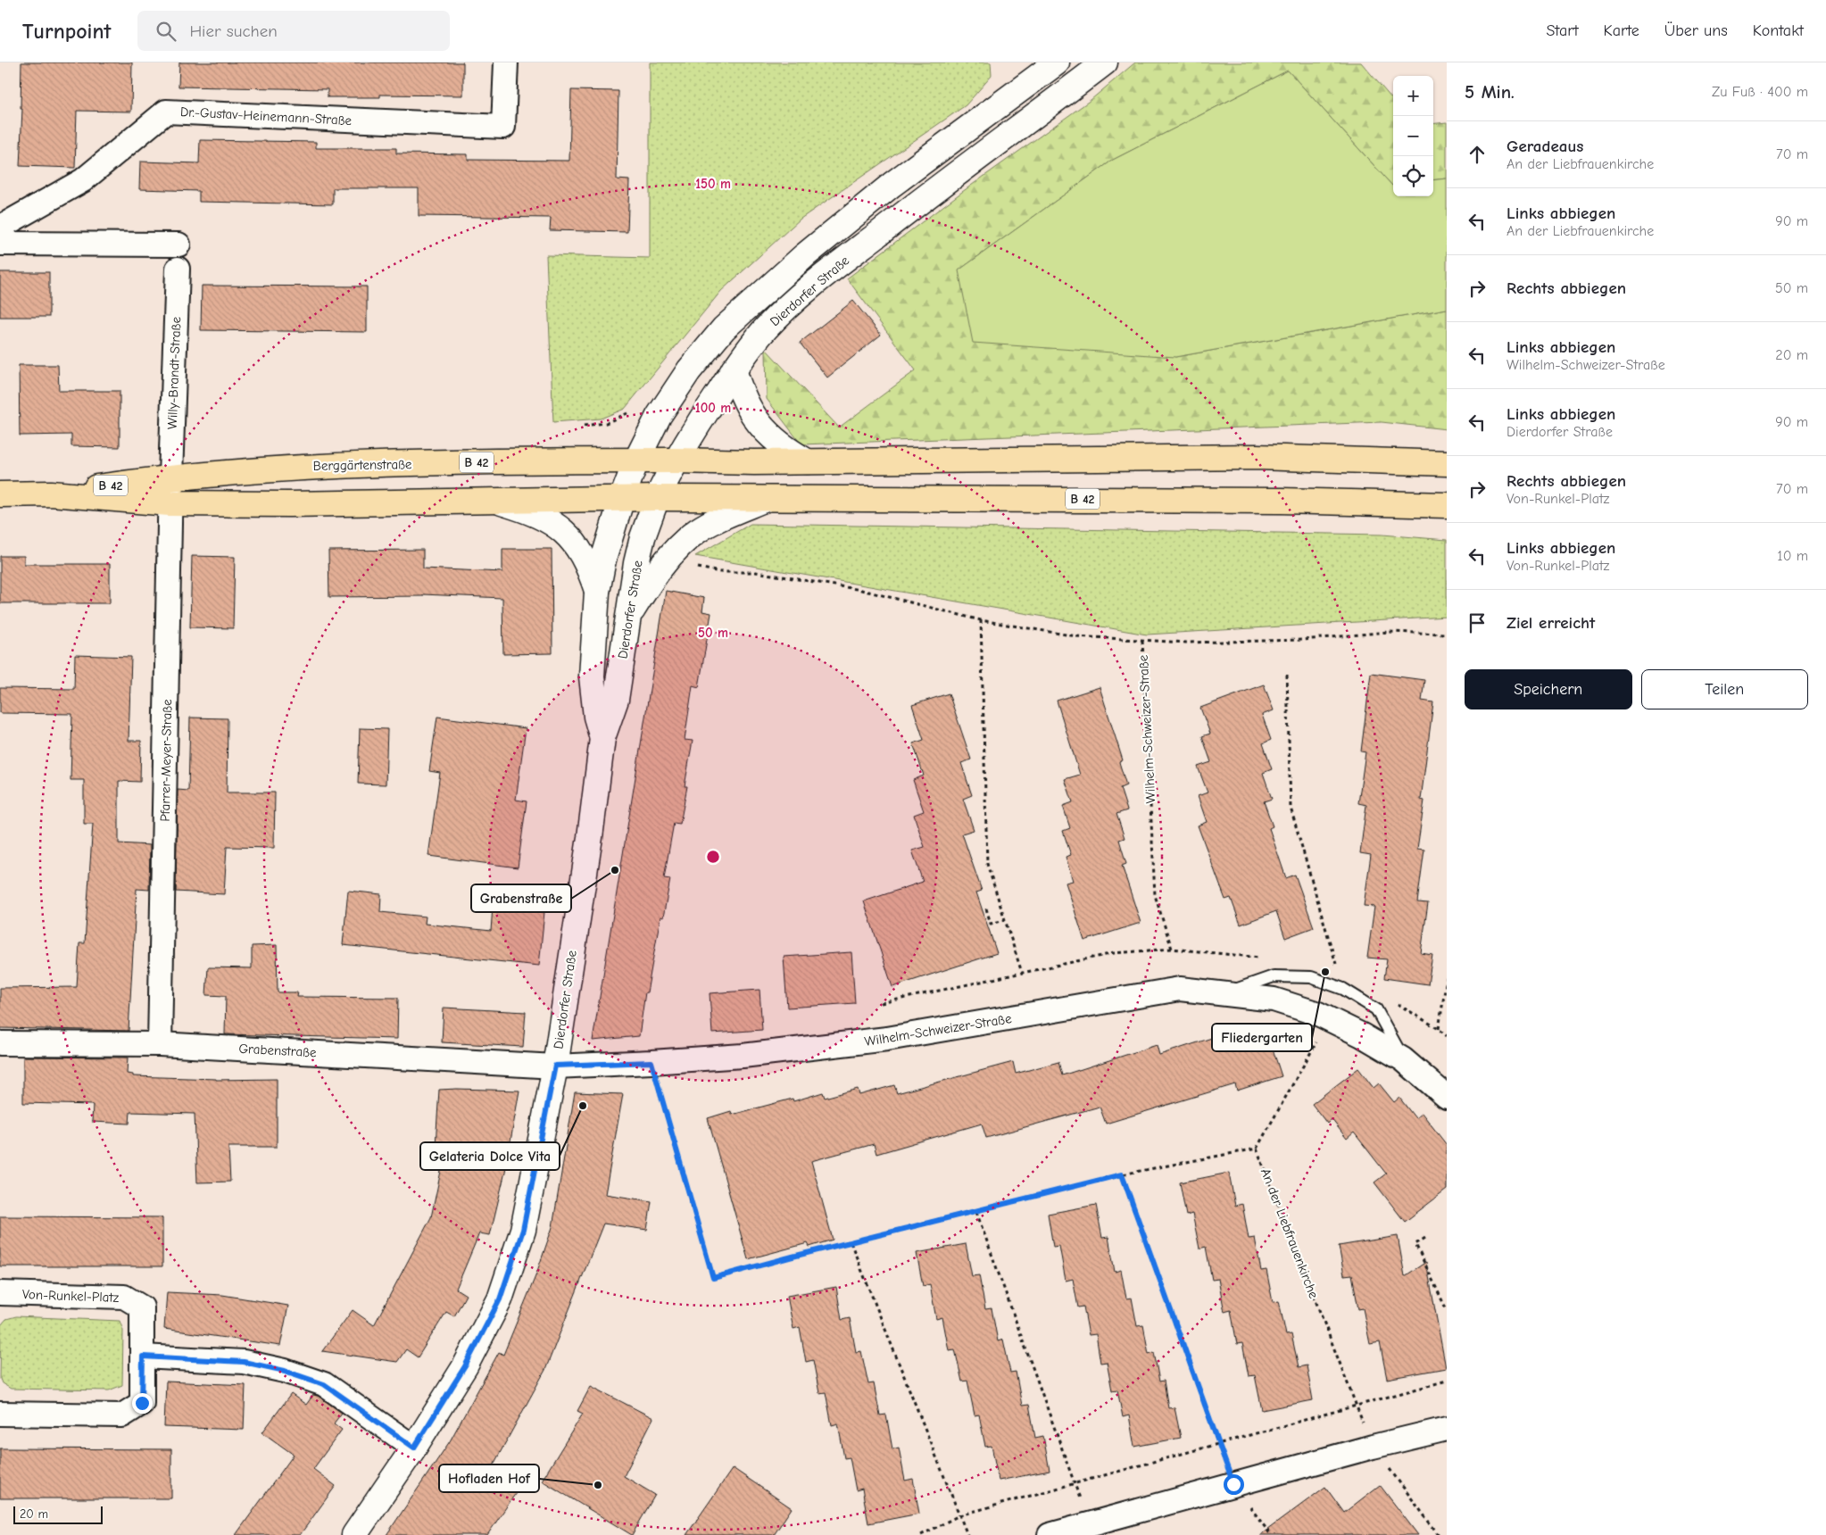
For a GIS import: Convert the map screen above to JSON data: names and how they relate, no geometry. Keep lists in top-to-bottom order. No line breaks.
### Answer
{"streets":{"main road":["B 42","Berggärtenstraße"],"street":["Dr.-Gustav-Heinemann-Straße","Dierdorfer Straße","Willy-Brandt-Straße","Wilhelm-Schweizer-Straße","Pfarrer-Meyer-Straße","Grabenstraße","Von-Runkel-Platz"],"path":["An der Liebfrauenkirche"]},"crossings":[["Dierdorfer Straße","B 42"],["Dierdorfer Straße","Berggärtenstraße"],["Dierdorfer Straße","Wilhelm-Schweizer-Straße"],["Dierdorfer Straße","Grabenstraße"],["Willy-Brandt-Straße","Berggärtenstraße"],["Willy-Brandt-Straße","Pfarrer-Meyer-Straße"],["B 42","Berggärtenstraße"],["Berggärtenstraße","Pfarrer-Meyer-Straße"],["Wilhelm-Schweizer-Straße","Grabenstraße"],["Pfarrer-Meyer-Straße","Grabenstraße"]],"places":["Grabenstraße","Fliedergarten","Gelateria Dolce Vita","Hofladen Hof"],"scale_bar":"20 m","page":{"header":"Turnpoint","search":"Hier suchen","nav":["Start","Karte","Über uns","Kontakt"],"heading":["5 Min.","Zu Fuß · 400 m"],"map_buttons":["+","−"],"list":[["Geradeaus","An der Liebfrauenkirche","70 m"],["Links abbiegen","An der Liebfrauenkirche","90 m"],["Rechts abbiegen","50 m"],["Links abbiegen","Wilhelm-Schweizer-Straße","20 m"],["Links abbiegen","Dierdorfer Straße","90 m"],["Rechts abbiegen","Von-Runkel-Platz","70 m"],["Links abbiegen","Von-Runkel-Platz","10 m"],"Ziel erreicht"],"buttons":["Speichern","Teilen"],"scale":"20 m"},"rings":["150 m","100 m","50 m"]}
